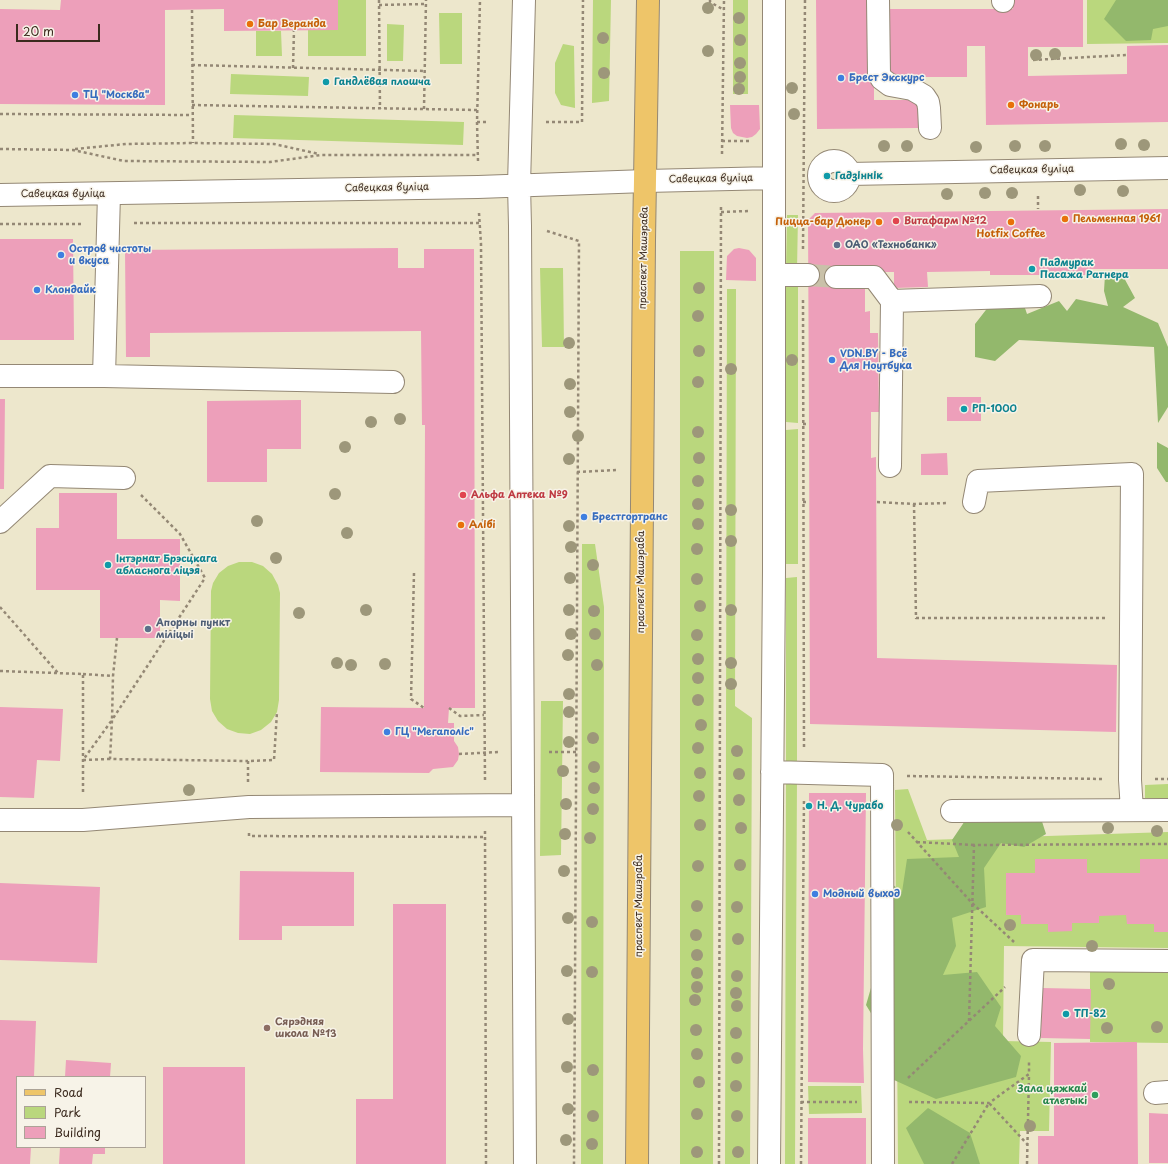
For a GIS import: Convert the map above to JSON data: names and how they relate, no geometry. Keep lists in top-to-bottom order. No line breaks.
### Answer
{"streets":{"main road":["праспект Машэрава"],"street":["Савецкая вуліца"]},"crossings":[["Савецкая вуліца","праспект Машэрава"]],"places":["Бар Веранда","Брест Экскурс","Гандлёвая плошча","ТЦ \"Москва\"","Фонарь","Гадзіннік","Пельменная 1961","Витафарм №12","Пицца-бар Дюнер","Hotfix Coffee","ОАО «Технобанк»","Остров чистоты и вкуса","Падмурак Пасажа Ратнера","Клондайк","VDN.BY - Всё Для Ноутбука","РП-1000","Альфа Аптека №9","Брестгортранс","Алібі","Інтэрнат Брэсцкага абласнога ліцэя","Апорны пункт міліцыі","ГЦ \"Мегаполіс\"","Н. Д. Чурабо","Модный выход","ТП-82","Сярэдняя школа №13","Зала цяжкай атлетыкі"],"legend":["Road","Park","Building"],"scale_bar":"20 m"}
